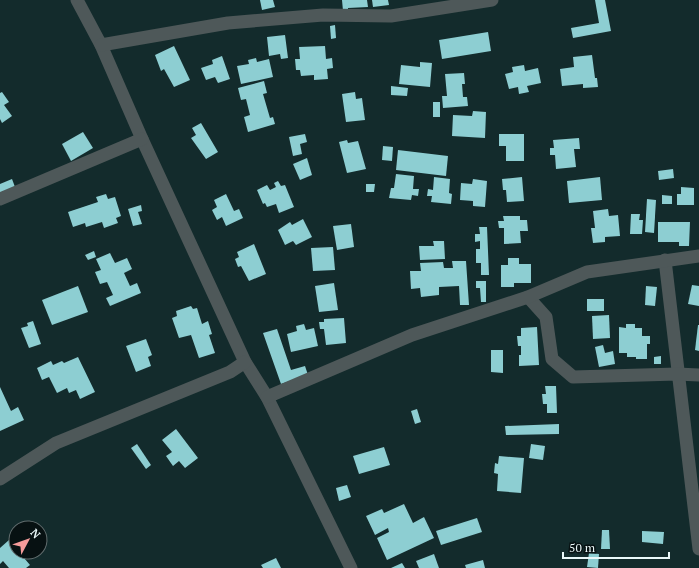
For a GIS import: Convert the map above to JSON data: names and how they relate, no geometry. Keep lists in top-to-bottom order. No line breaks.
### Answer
{"scale_bar":"50 m","north":"top right"}
